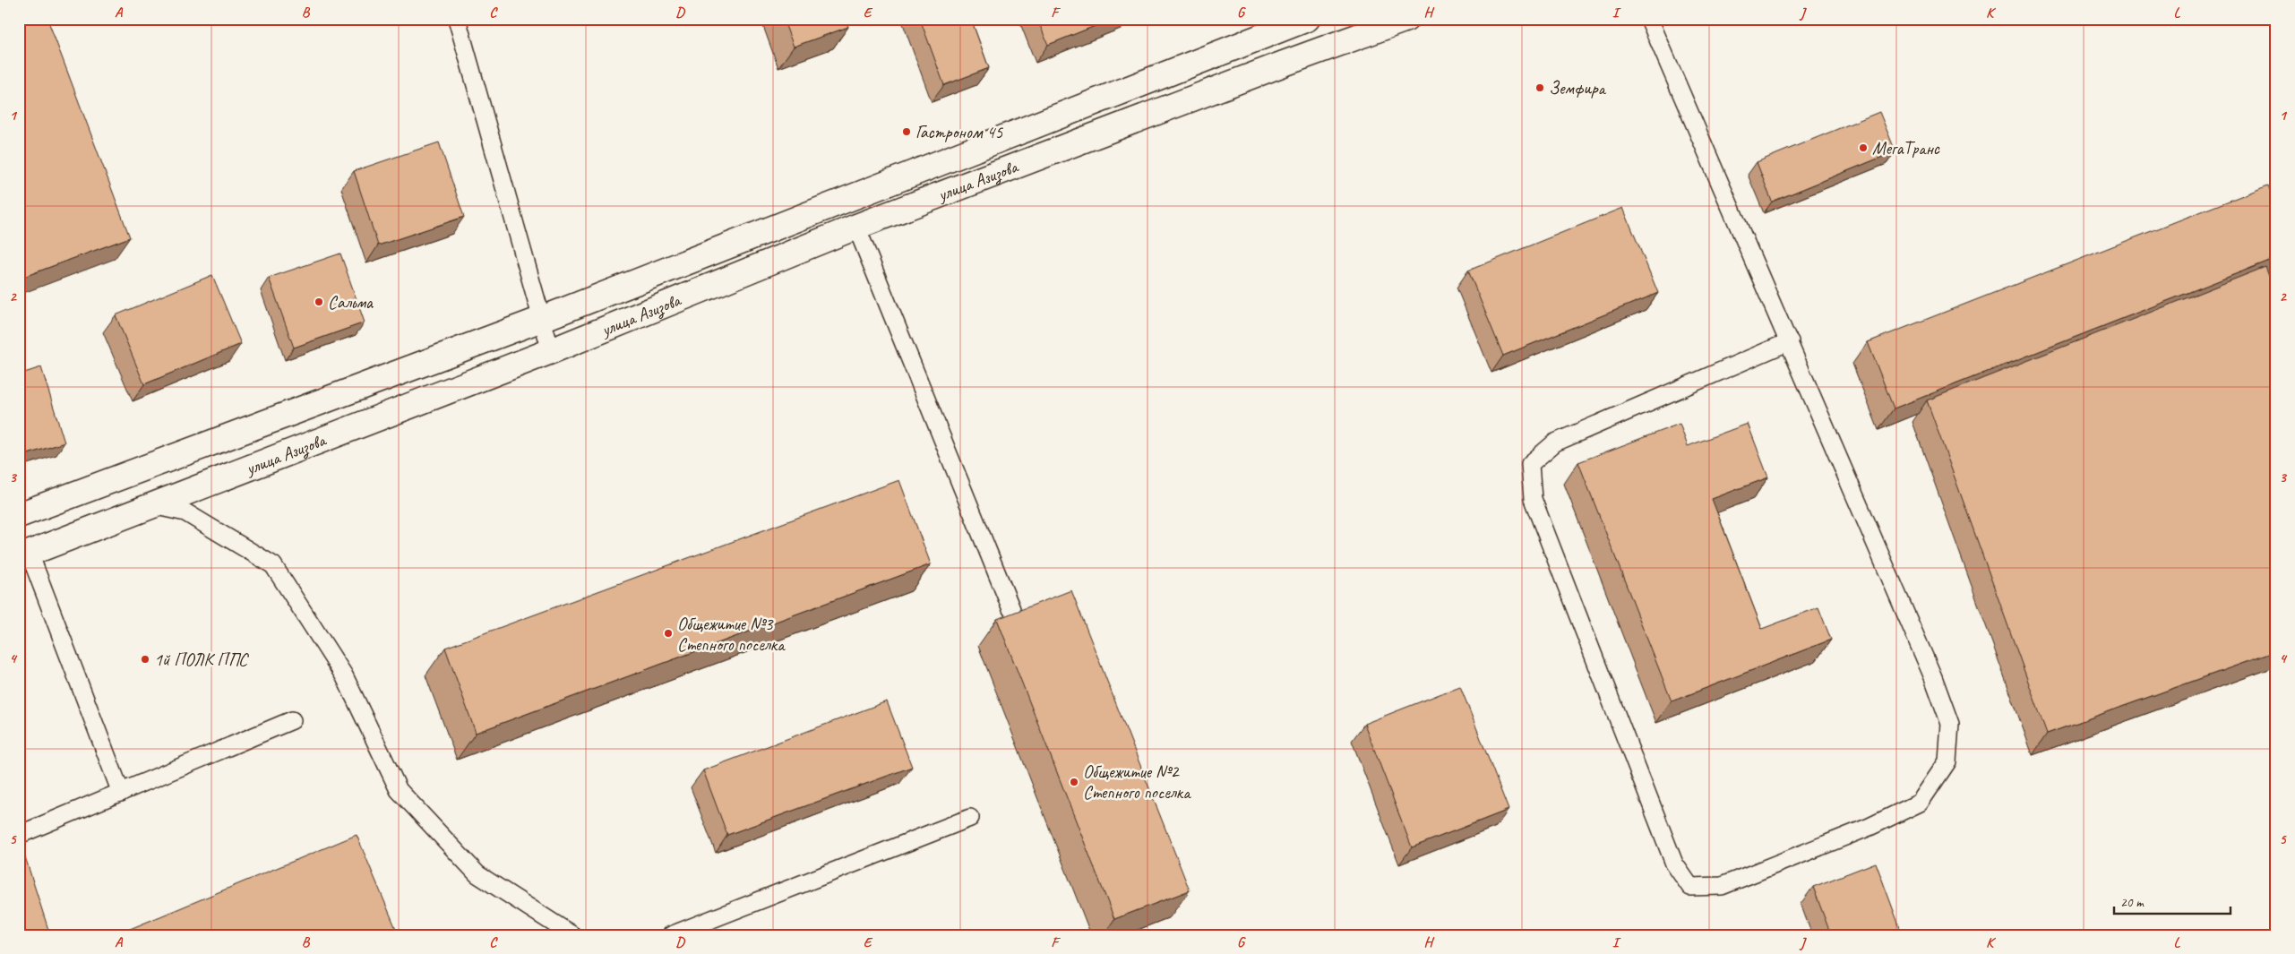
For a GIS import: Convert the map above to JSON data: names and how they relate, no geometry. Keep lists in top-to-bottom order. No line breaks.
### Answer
{"streets":{"main road":["улица Азизова"]},"places":["Земфира","Гастроном 45","МегаТранс","Сальма","Общежитие №3 Степного поселка","1й ПОЛК ППС","Общежитие №2 Степного поселка"],"scale_bar":"20 m","grid":{"columns":["A","B","C","D","E","F","G","H","I","J","K","L"],"rows":["1","2","3","4","5"]}}
